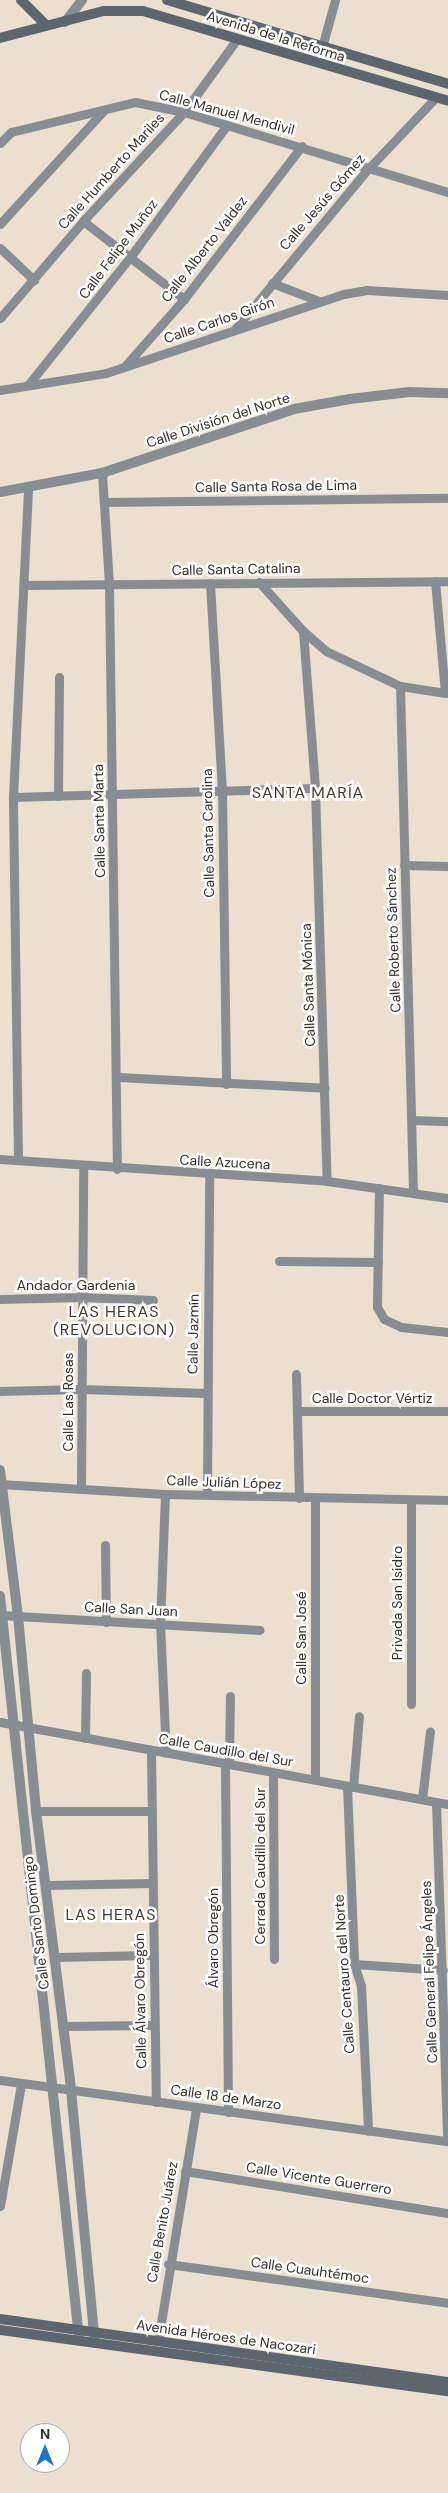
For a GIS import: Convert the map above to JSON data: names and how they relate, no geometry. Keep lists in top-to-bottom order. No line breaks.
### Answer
{"streets":{"main road":["Avenida de la Reforma","Avenida Héroes de Nacozari"],"street":["Calle Manuel Mendivil","Calle Humberto Mariles","Calle Jesús Gómez","Calle Felipe Muñoz","Calle Alberto Valdez","Calle Carlos Girón","Calle División del Norte","Calle Santa Rosa de Lima","Calle Santa Catalina","Calle Santa Marta","Calle Santa Carolina","Calle Roberto Sánchez","Calle Santa Mónica","Calle Azucena","Andador Gardenia","Calle Jazmín","Calle Doctor Vértiz","Calle Las Rosas","Calle Julián López","Privada San Isidro","Calle San Juan","Calle San José","Calle Caudillo del Sur","Cerrada Caudillo del Sur","Calle Santo Domingo","Álvaro Obregón","Calle General Felipe Ángeles","Calle Centauro del Norte","Calle Álvaro Obregón","Calle 18 de Marzo","Calle Vicente Guerrero","Calle Benito Juárez","Calle Cuauhtémoc"]},"crossings":[["Avenida de la Reforma","Calle Humberto Mariles"],["Avenida de la Reforma","Calle Jesús Gómez"],["Calle Manuel Mendivil","Calle Humberto Mariles"],["Calle Manuel Mendivil","Calle Jesús Gómez"],["Calle Manuel Mendivil","Calle Felipe Muñoz"],["Calle Manuel Mendivil","Calle Alberto Valdez"],["Calle Jesús Gómez","Calle Carlos Girón"],["Calle Felipe Muñoz","Calle Carlos Girón"],["Calle Alberto Valdez","Calle Carlos Girón"],["Calle División del Norte","Calle Santa Marta"],["Calle Santa Rosa de Lima","Calle Santa Marta"],["Calle Santa Catalina","Calle Santa Marta"],["Calle Santa Catalina","Calle Santa Carolina"],["Calle Santa Marta","Calle Azucena"],["Calle Roberto Sánchez","Calle Azucena"],["Calle Santa Mónica","Calle Azucena"],["Calle Azucena","Calle Jazmín"],["Calle Azucena","Calle Las Rosas"],["Andador Gardenia","Calle Las Rosas"],["Calle Jazmín","Calle Julián López"],["Calle Las Rosas","Calle Julián López"],["Calle Julián López","Privada San Isidro"],["Calle Julián López","Calle San José"],["Calle Julián López","Calle Santo Domingo"],["Calle San Juan","Calle Santo Domingo"],["Calle San José","Calle Caudillo del Sur"],["Calle Caudillo del Sur","Cerrada Caudillo del Sur"],["Calle Caudillo del Sur","Calle Santo Domingo"],["Calle Caudillo del Sur","Álvaro Obregón"],["Calle Caudillo del Sur","Calle General Felipe Ángeles"],["Calle Caudillo del Sur","Calle Centauro del Norte"],["Calle Caudillo del Sur","Calle Álvaro Obregón"],["Calle Santo Domingo","Calle 18 de Marzo"],["Calle Santo Domingo","Avenida Héroes de Nacozari"],["Álvaro Obregón","Calle 18 de Marzo"],["Calle General Felipe Ángeles","Calle 18 de Marzo"],["Calle Centauro del Norte","Calle 18 de Marzo"],["Calle Álvaro Obregón","Calle 18 de Marzo"],["Calle 18 de Marzo","Calle Benito Juárez"],["Calle Vicente Guerrero","Calle Benito Juárez"],["Calle Benito Juárez","Calle Cuauhtémoc"],["Calle Benito Juárez","Avenida Héroes de Nacozari"]],"districts":["SANTA MARÍA","LAS HERAS (REVOLUCION)","LAS HERAS"],"north":"top"}
